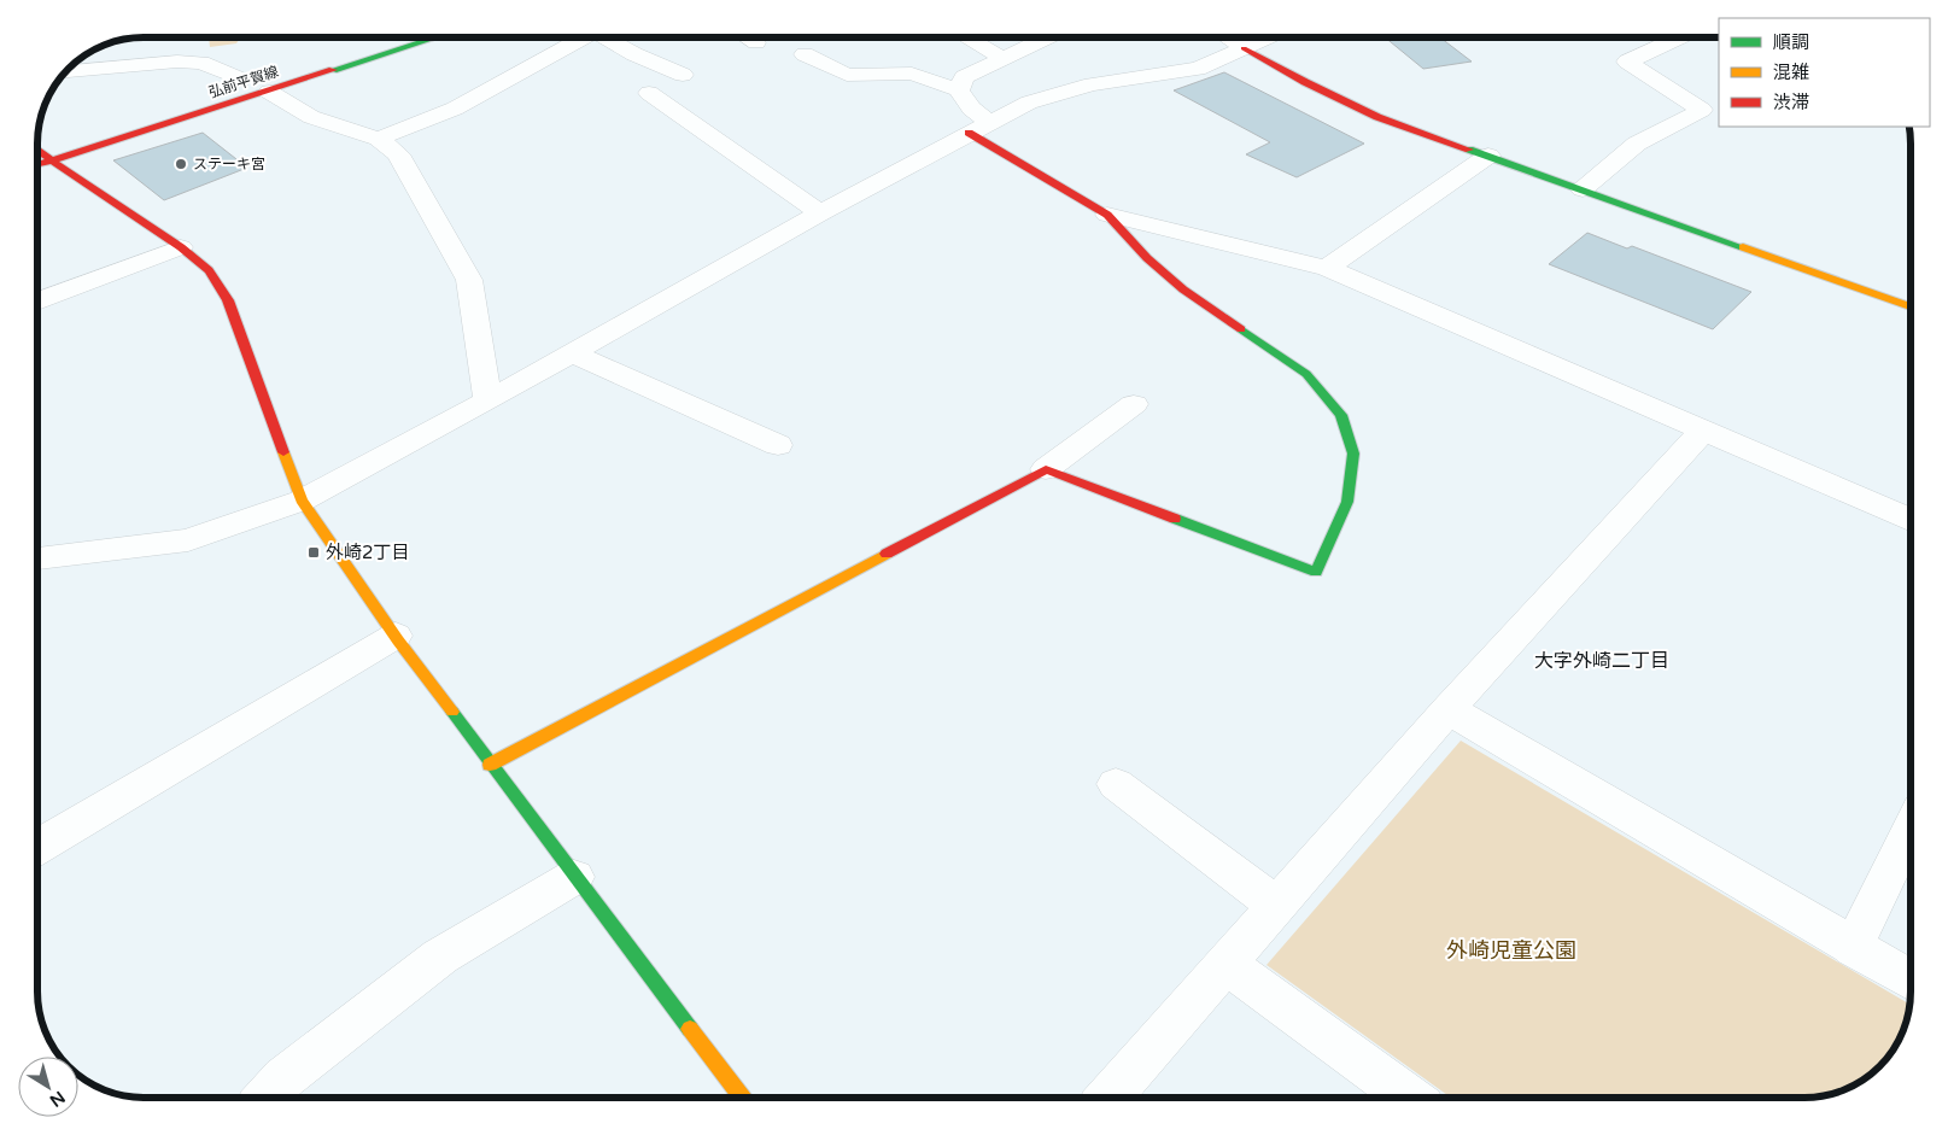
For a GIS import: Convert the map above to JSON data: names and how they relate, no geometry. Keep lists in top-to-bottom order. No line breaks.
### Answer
{"streets":{"street":["弘前平賀線"]},"districts":["大字外崎二丁目"],"parks":["外崎児童公園"],"places":{"other":["ステーキ宮"],"transit":["外崎2丁目"]},"legend":["順調","混雑","渋滞"],"north":"bottom right"}
